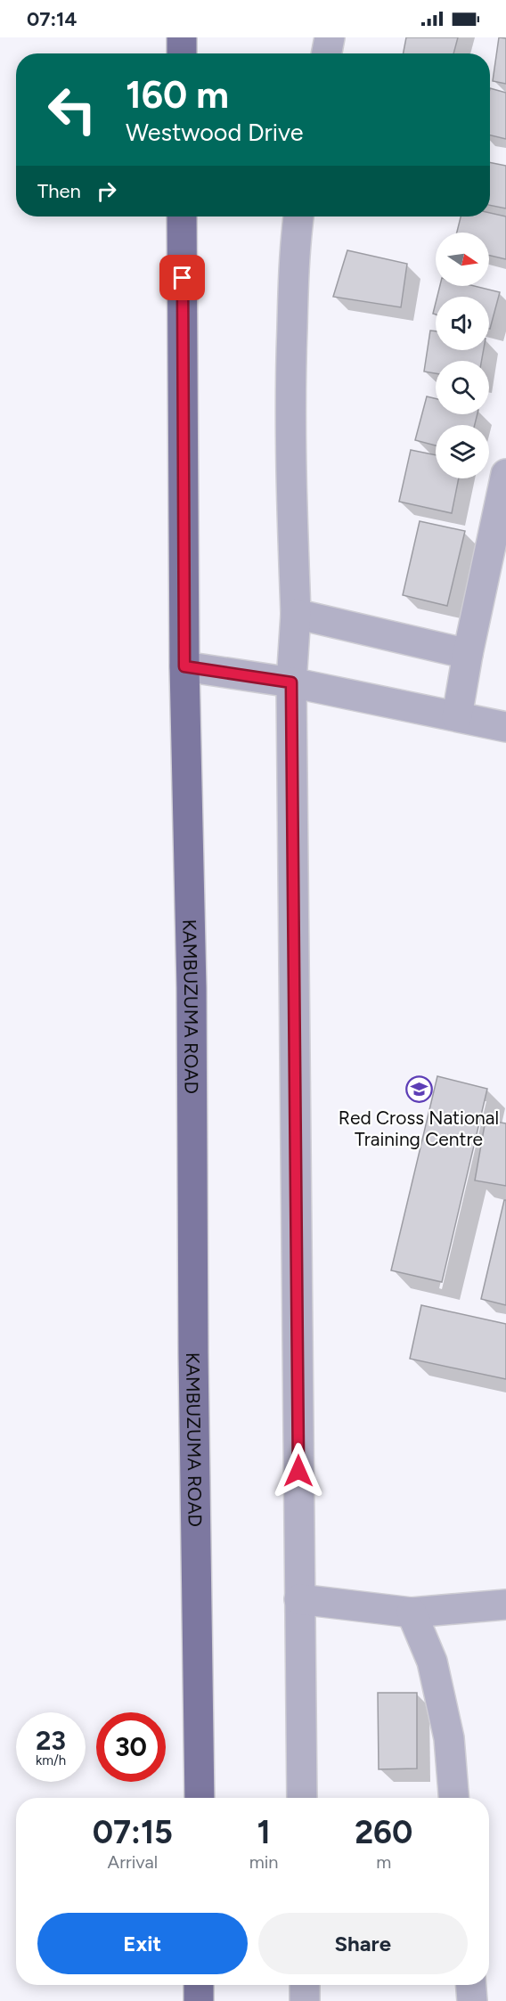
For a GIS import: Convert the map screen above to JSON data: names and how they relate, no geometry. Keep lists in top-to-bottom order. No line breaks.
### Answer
{"streets":{"main road":["KAMBUZUMA ROAD"]},"places":{"school or university":["Red Cross National Training Centre"]},"north":"right","page":{"status":"07:14","turn":["160 m","Westwood Drive"],"then":"Then","speed":"23 km/h","limit":"30","eta":["07:15","Arrival","1","min","260","m"],"buttons":["Exit","Share"]}}
